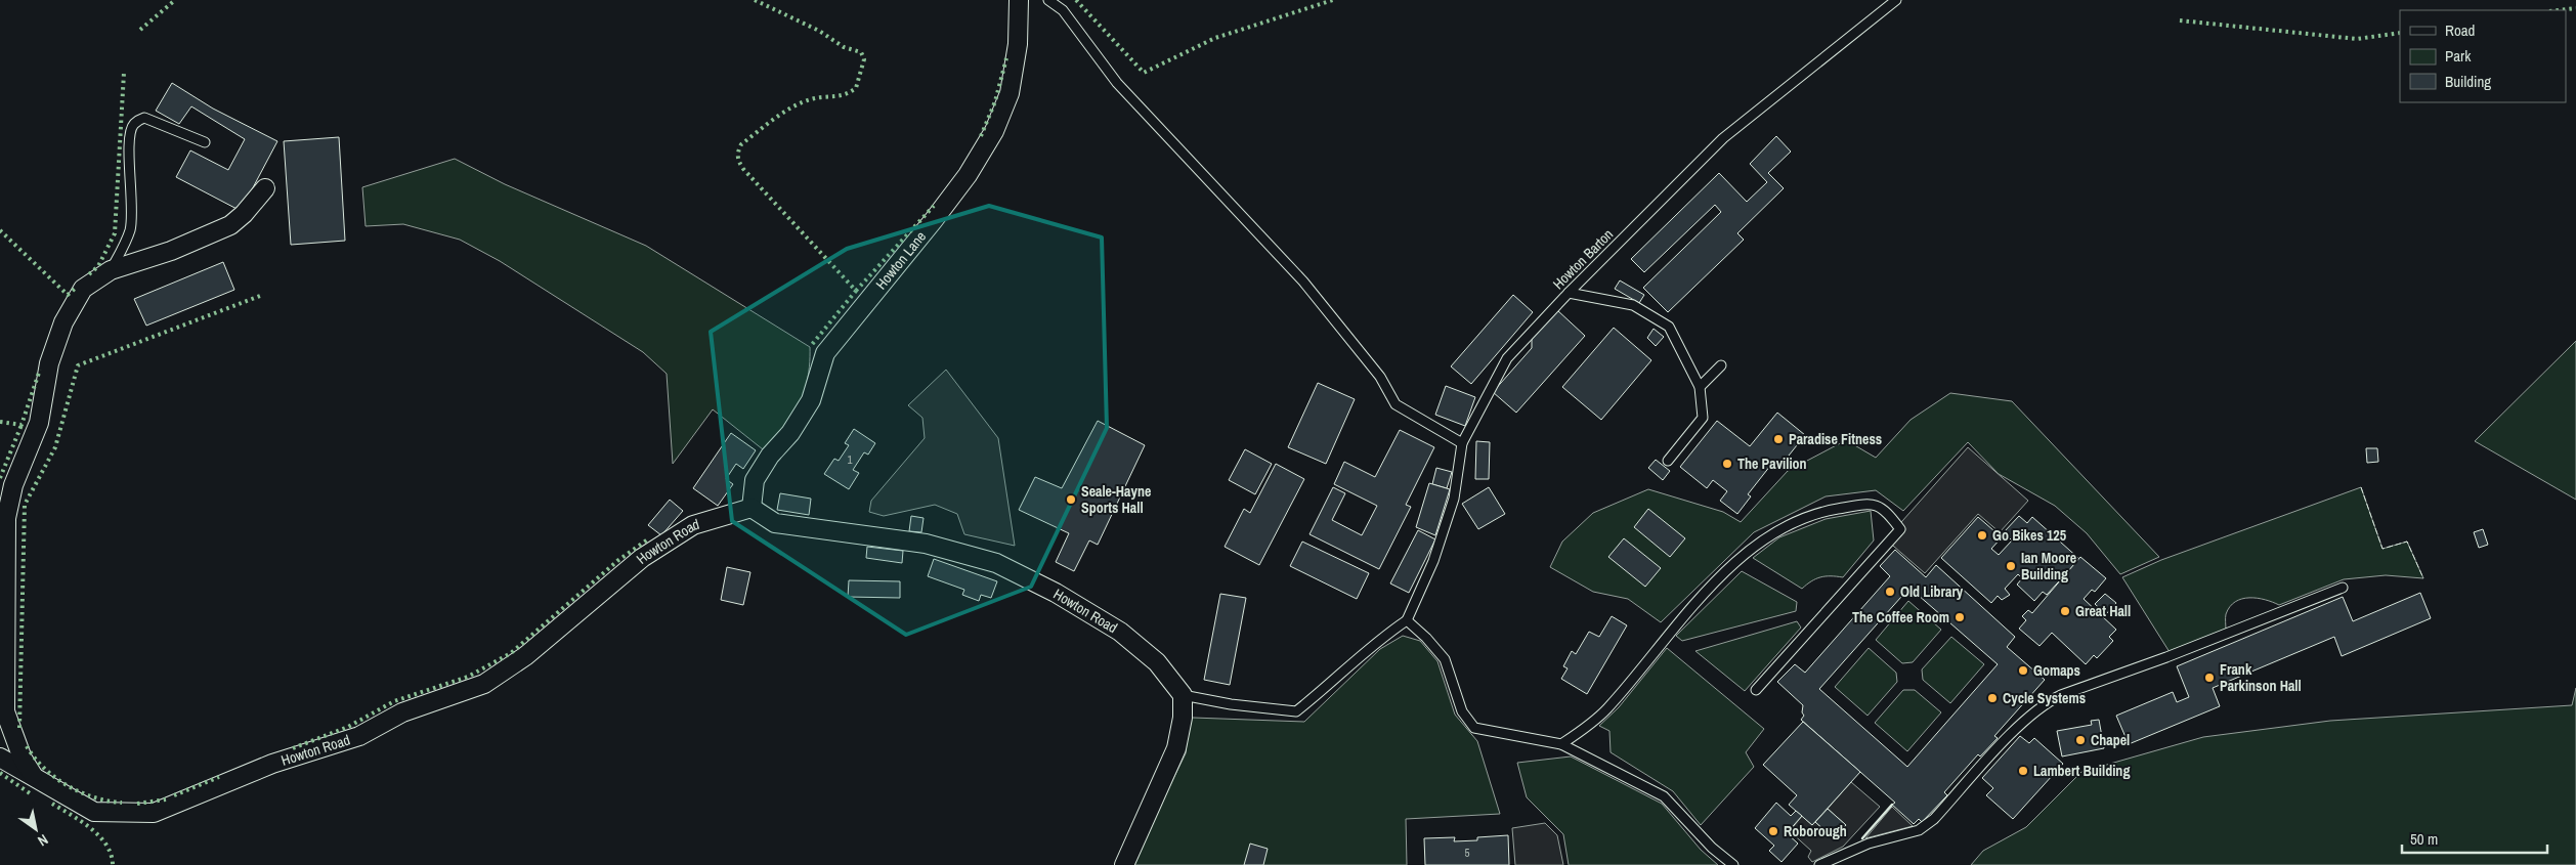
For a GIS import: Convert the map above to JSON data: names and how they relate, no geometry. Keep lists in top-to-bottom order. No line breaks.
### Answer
{"streets":{"street":["Howton Lane","Howton Road"],"lane":["Howton Barton"]},"crossings":[["Howton Lane","Howton Road"]],"places":["Paradise Fitness","The Pavilion","Seale-Hayne Sports Hall","Go Bikes 125","Ian Moore Building","Old Library","Great Hall","The Coffee Room","Gomaps","Frank Parkinson Hall","Cycle Systems","Chapel","Lambert Building","Roborough"],"house_numbers":["1","5"],"legend":["Road","Park","Building"],"scale_bar":"50 m","north":"bottom right"}
